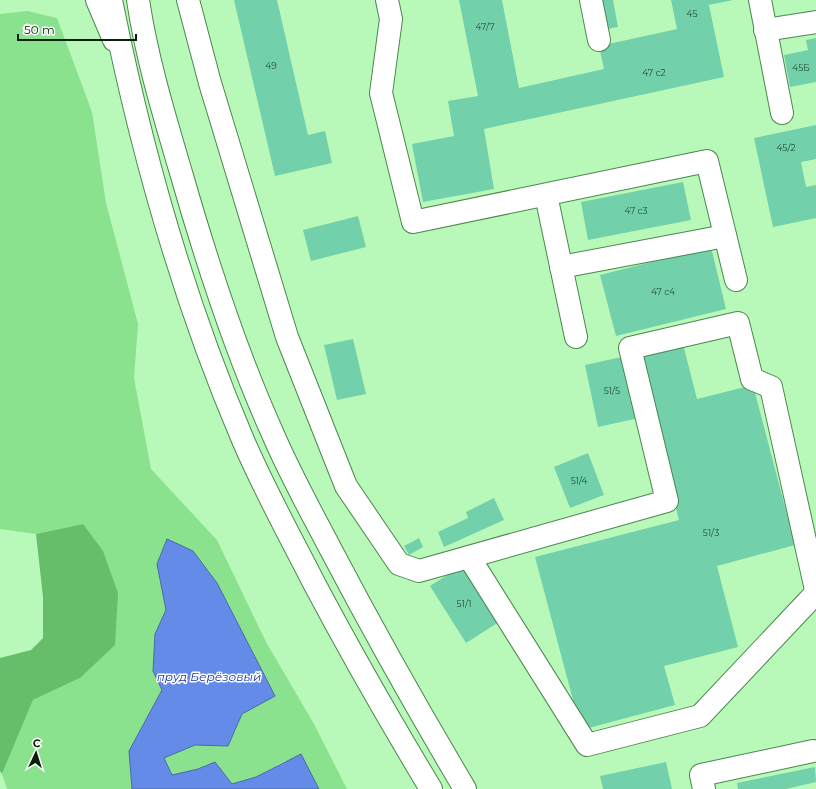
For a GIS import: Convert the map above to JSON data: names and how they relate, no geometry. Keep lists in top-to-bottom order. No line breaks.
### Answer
{"water":["пруд Берёзовый"],"house_numbers":["45","47/7","49","45Б","47 с2","45/2","47 с3","47 с4","51/5","51/4","51/3","51/1"],"scale_bar":"50 m","north":"top"}
